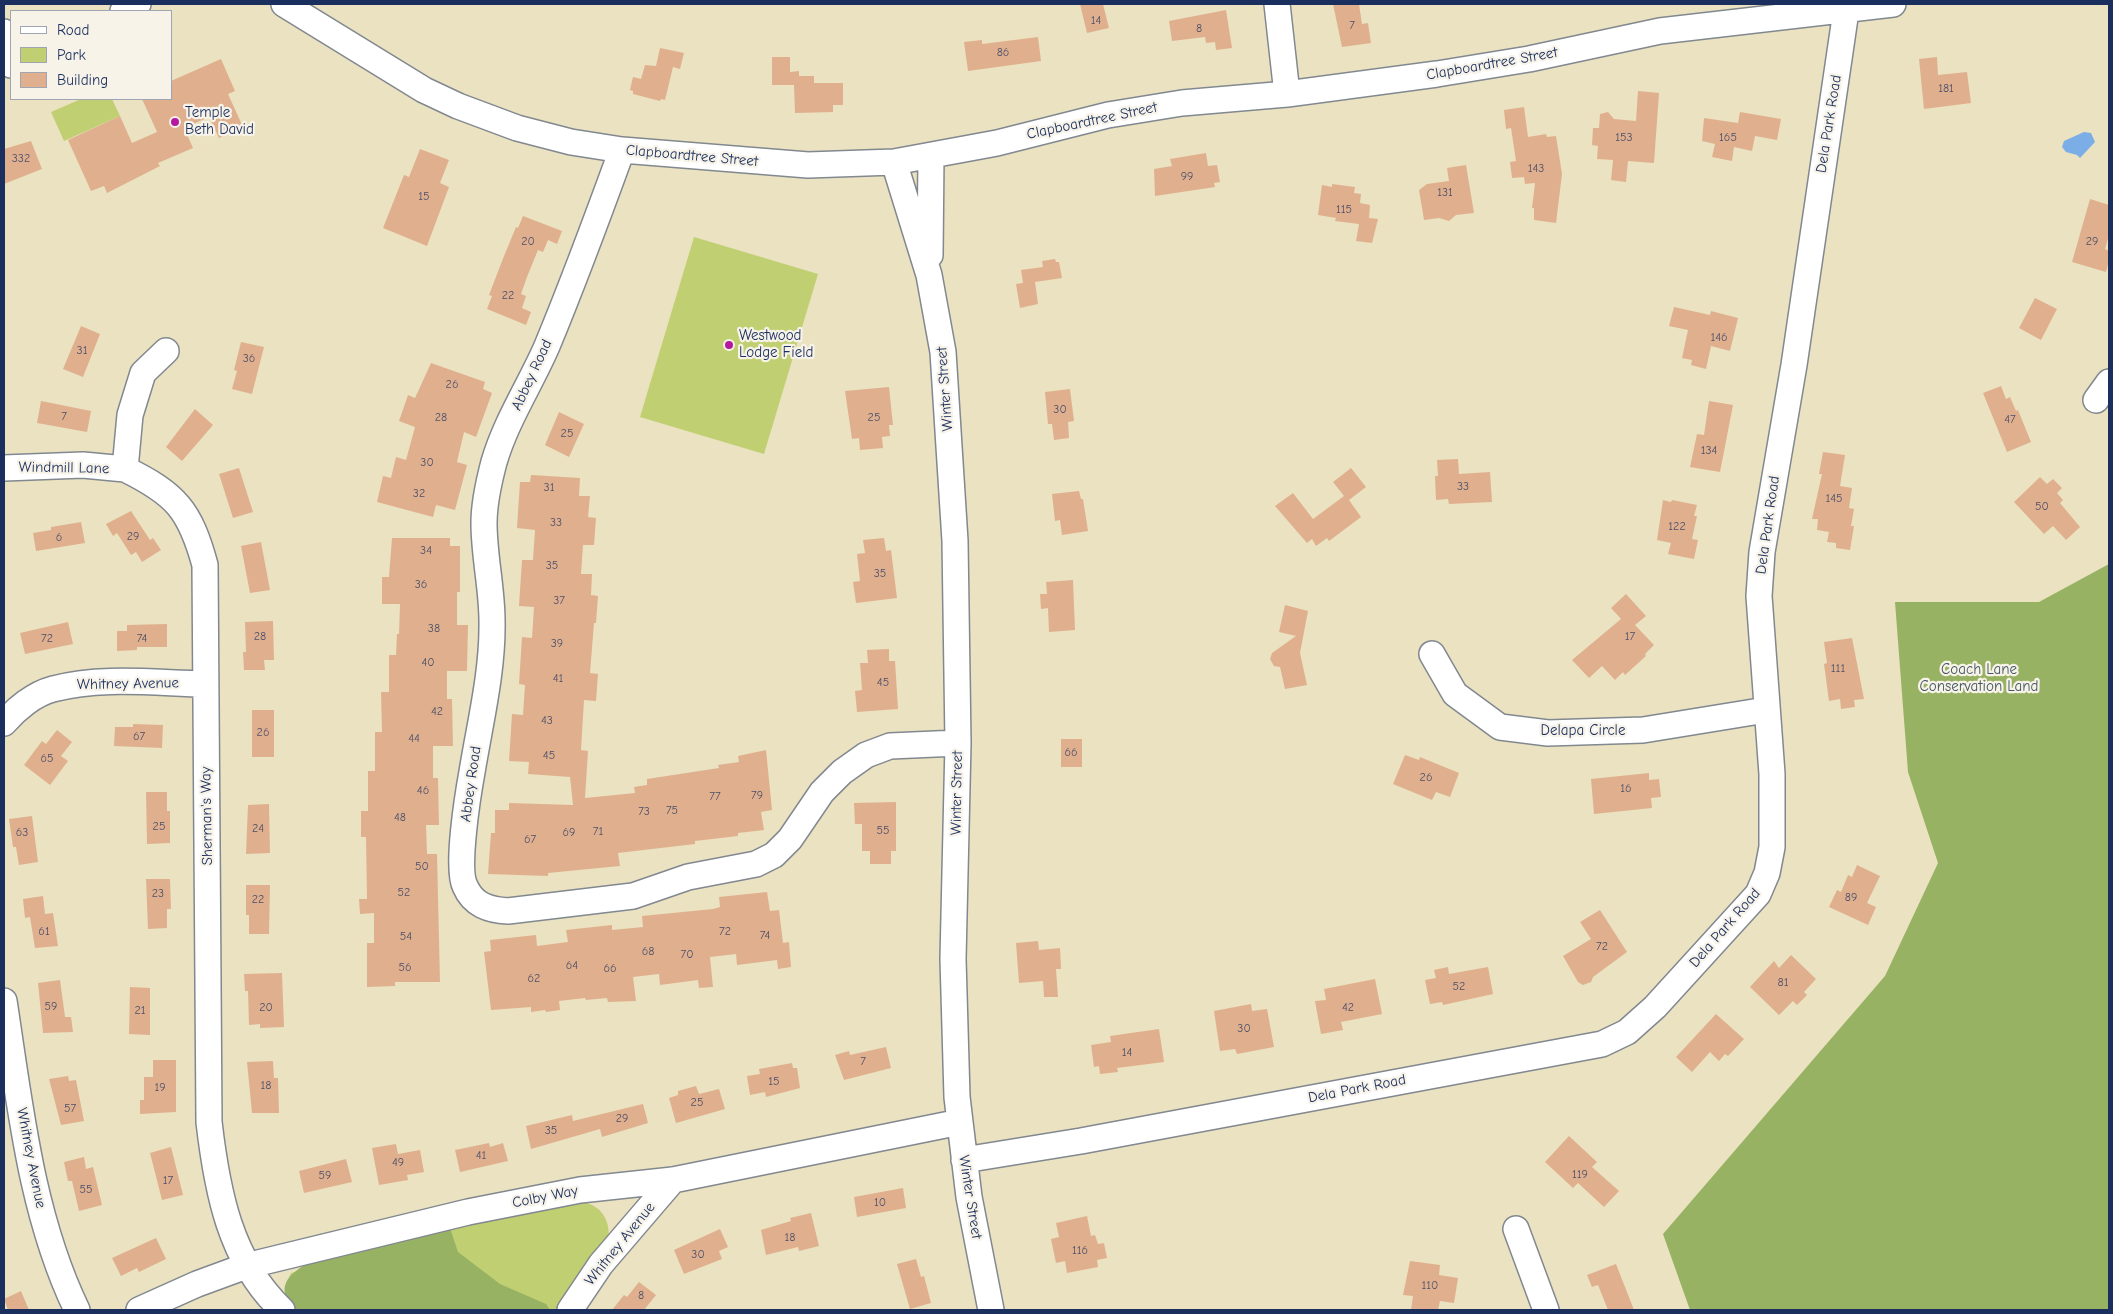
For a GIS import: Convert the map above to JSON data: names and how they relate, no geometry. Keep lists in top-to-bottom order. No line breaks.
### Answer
{"streets":{"street":["Clapboardtree Street","Dela Park Road","Abbey Road","Winter Street","Windmill Lane","Whitney Avenue","Delapa Circle","Sherman's Way","Colby Way"]},"crossings":[["Clapboardtree Street","Dela Park Road"],["Clapboardtree Street","Abbey Road"],["Clapboardtree Street","Winter Street"],["Dela Park Road","Winter Street"],["Dela Park Road","Delapa Circle"],["Abbey Road","Winter Street"],["Winter Street","Colby Way"],["Windmill Lane","Sherman's Way"],["Whitney Avenue","Sherman's Way"],["Whitney Avenue","Colby Way"],["Sherman's Way","Colby Way"]],"parks":["Coach Lane Conservation Land"],"places":["Temple Beth David","Westwood Lodge Field"],"house_numbers":["14","7","8","86","181","153","165","332","143","99","131","15","115","20","29","22","146","31","36","26","30","7","28","25","47","25","134","30","33","31","32","145","50","33","122","29","6","34","35","35","36","37","38","28","17","72","74","39","40","111","41","45","42","43","26","67","44","66","45","65","26","16","46","79","77","75","73","48","25","24","55","71","63","69","67","50","52","23","89","22","61","72","74","54","72","68","70","64","56","66","62","81","52","59","20","42","21","30","14","7","15","18","19","25","57","29","35","41","49","119","59","17","55","10","18","116","30","110","8"],"legend":["Road","Park","Building"]}
